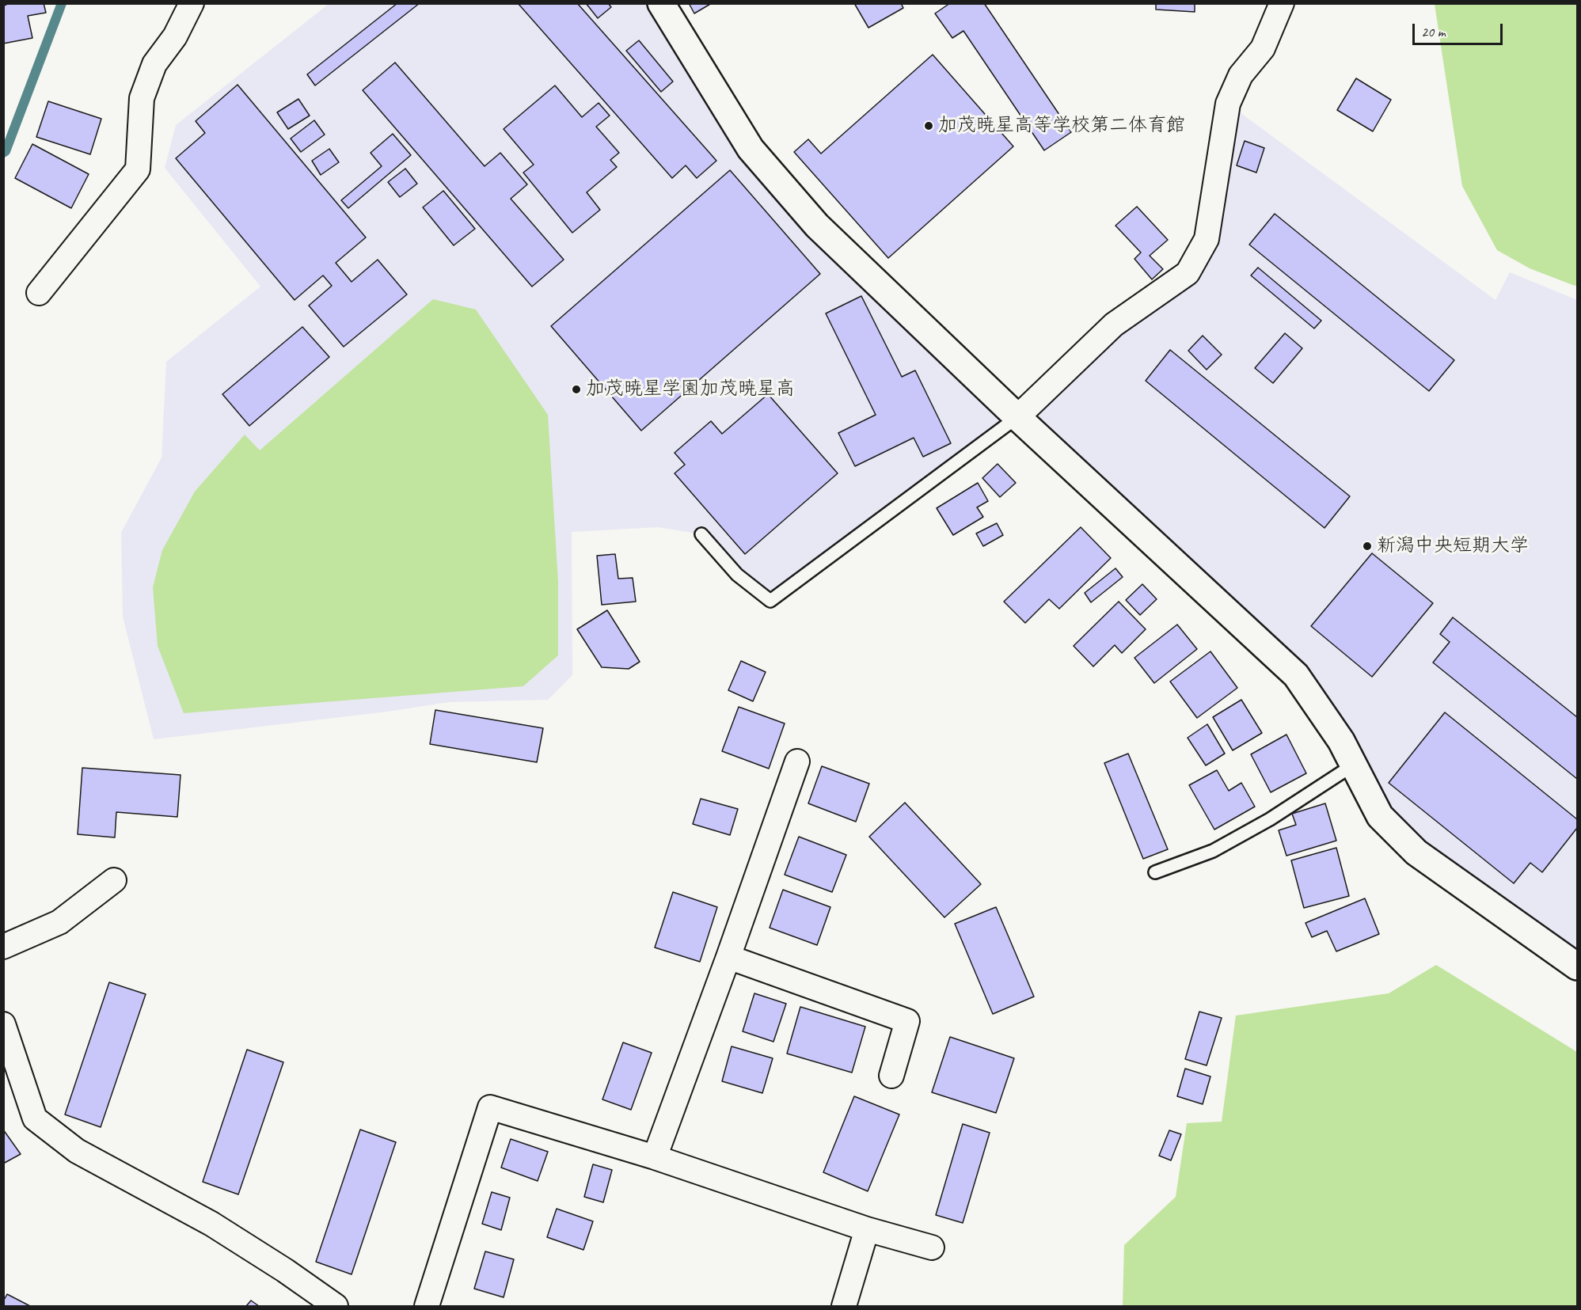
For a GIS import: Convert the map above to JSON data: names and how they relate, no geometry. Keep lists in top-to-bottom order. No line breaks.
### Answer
{"places":["加茂暁星高等学校第二体育館","加茂暁星学園加茂暁星高","新潟中央短期大学"],"scale_bar":"20 m"}
